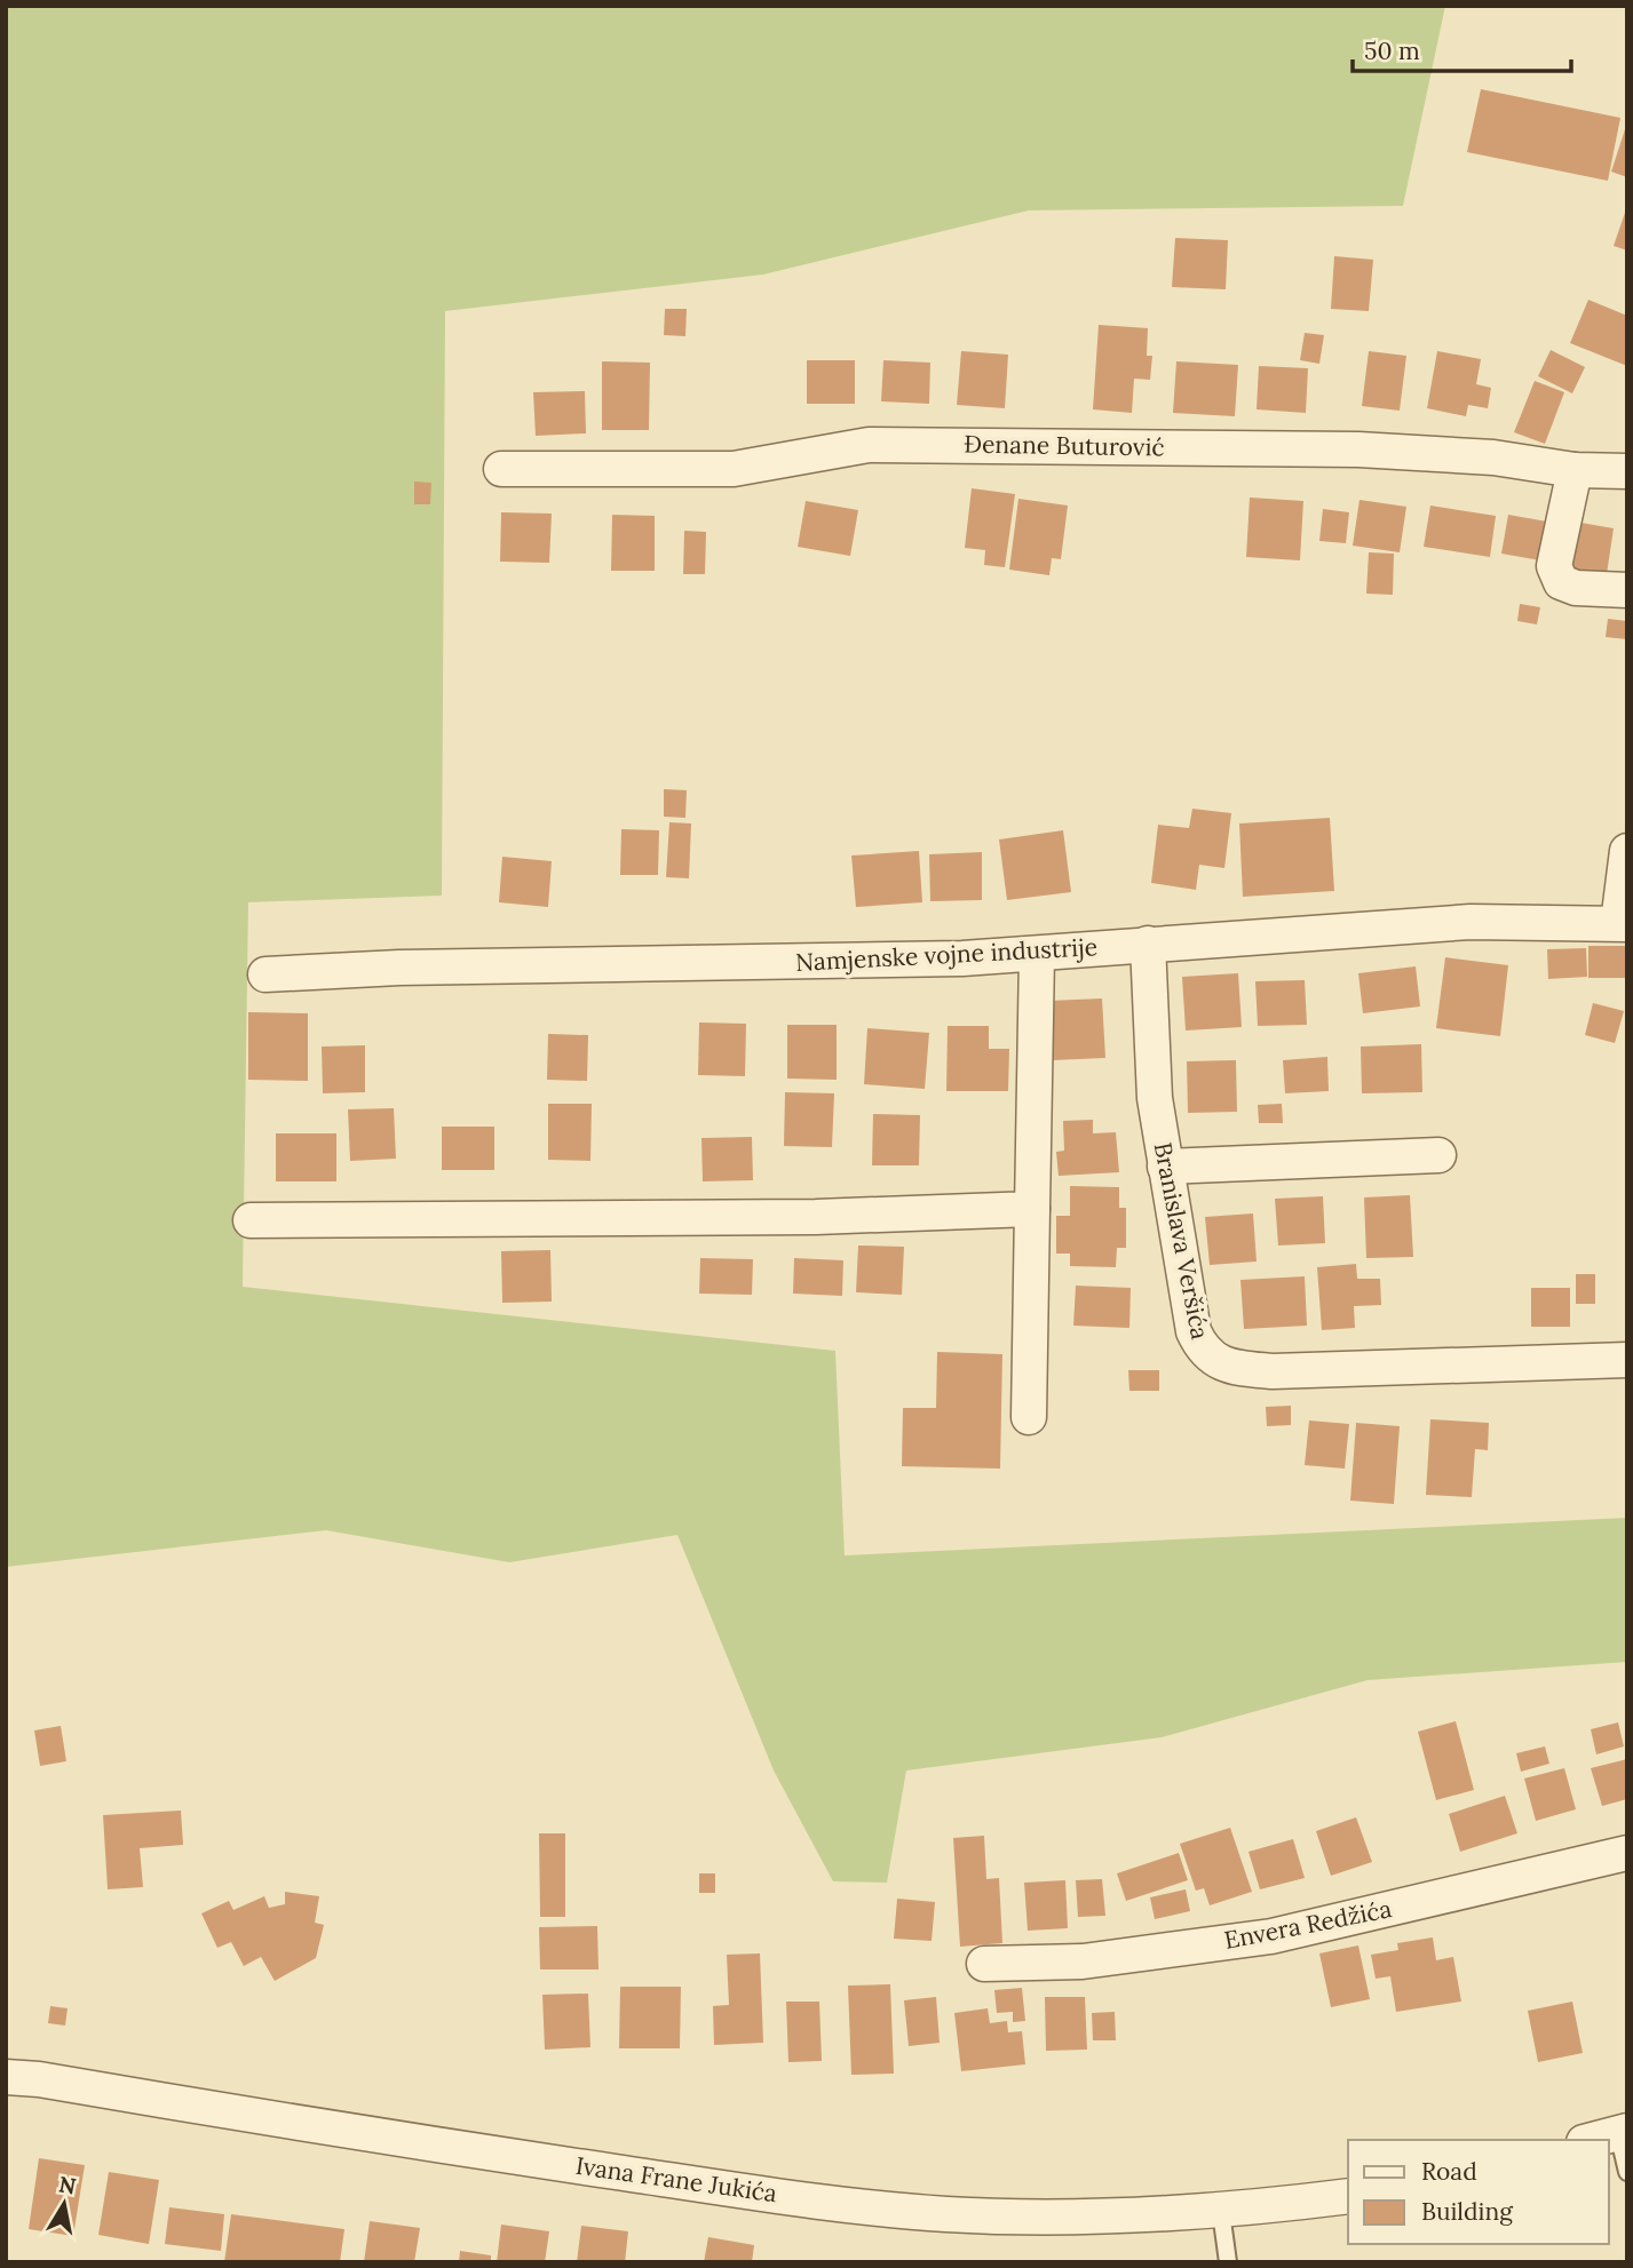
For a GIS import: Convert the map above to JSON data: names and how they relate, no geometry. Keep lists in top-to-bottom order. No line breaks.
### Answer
{"streets":{"street":["Đenane Buturović","Namjenske vojne industrije","Branislava Veršića","Envera Redžića","Ivana Frane Jukića"]},"crossings":[["Namjenske vojne industrije","Branislava Veršića"]],"legend":["Road","Building"],"scale_bar":"50 m","north":"top"}
